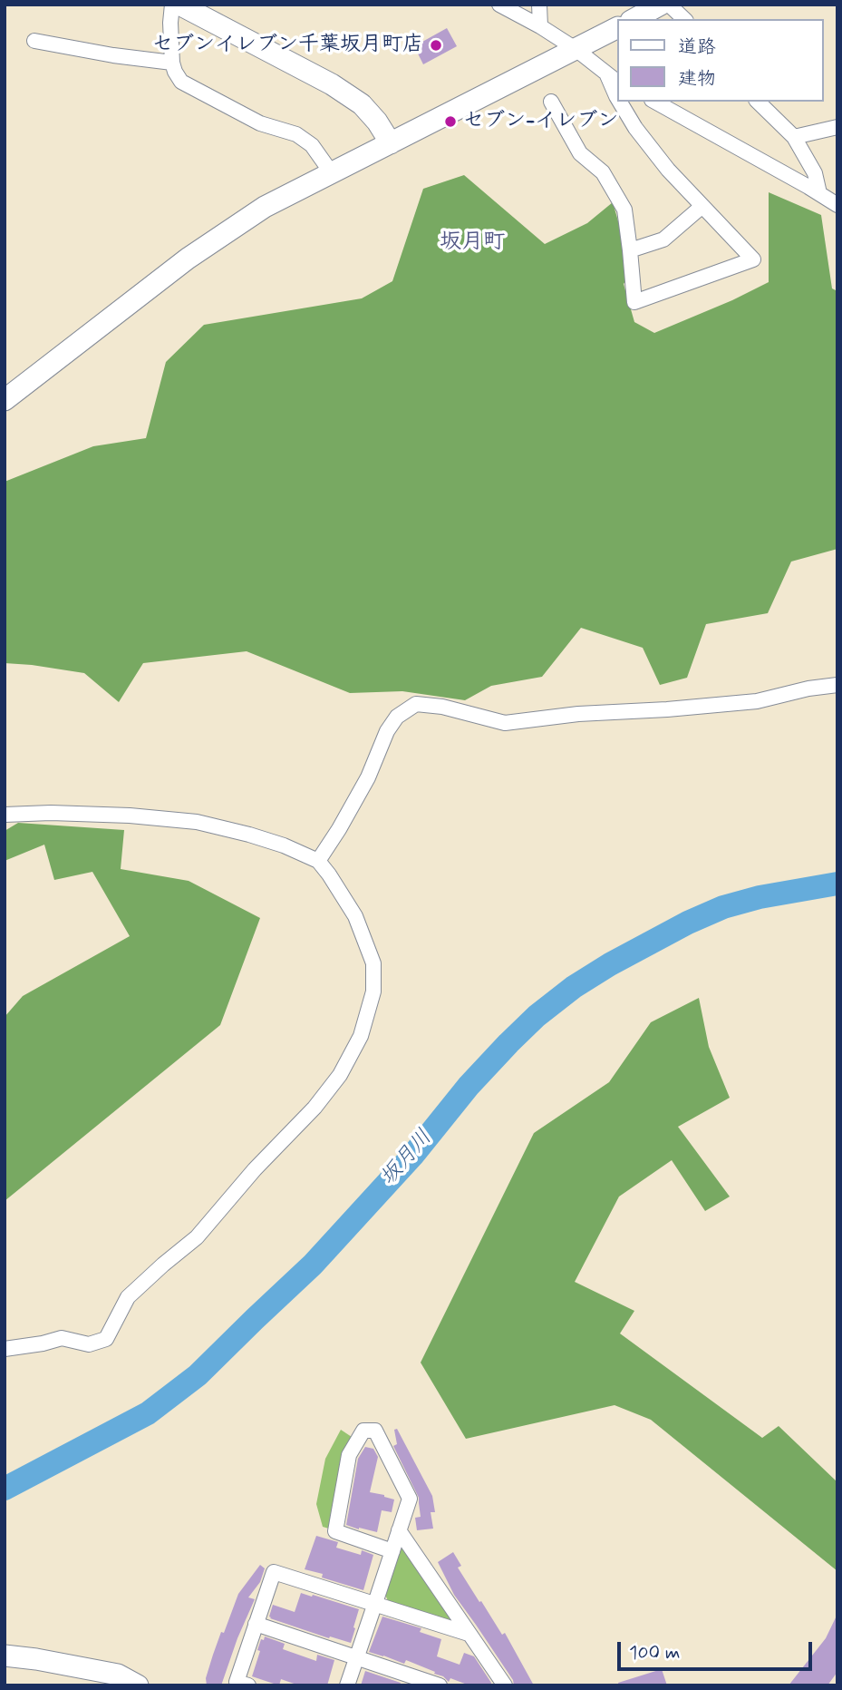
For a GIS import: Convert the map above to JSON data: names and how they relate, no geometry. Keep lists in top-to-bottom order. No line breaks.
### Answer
{"districts":["坂月町"],"water":["坂月川"],"places":["セブンイレブン千葉坂月町店","セブン-イレブン"],"legend":["道路","建物"],"scale_bar":"100 m"}
